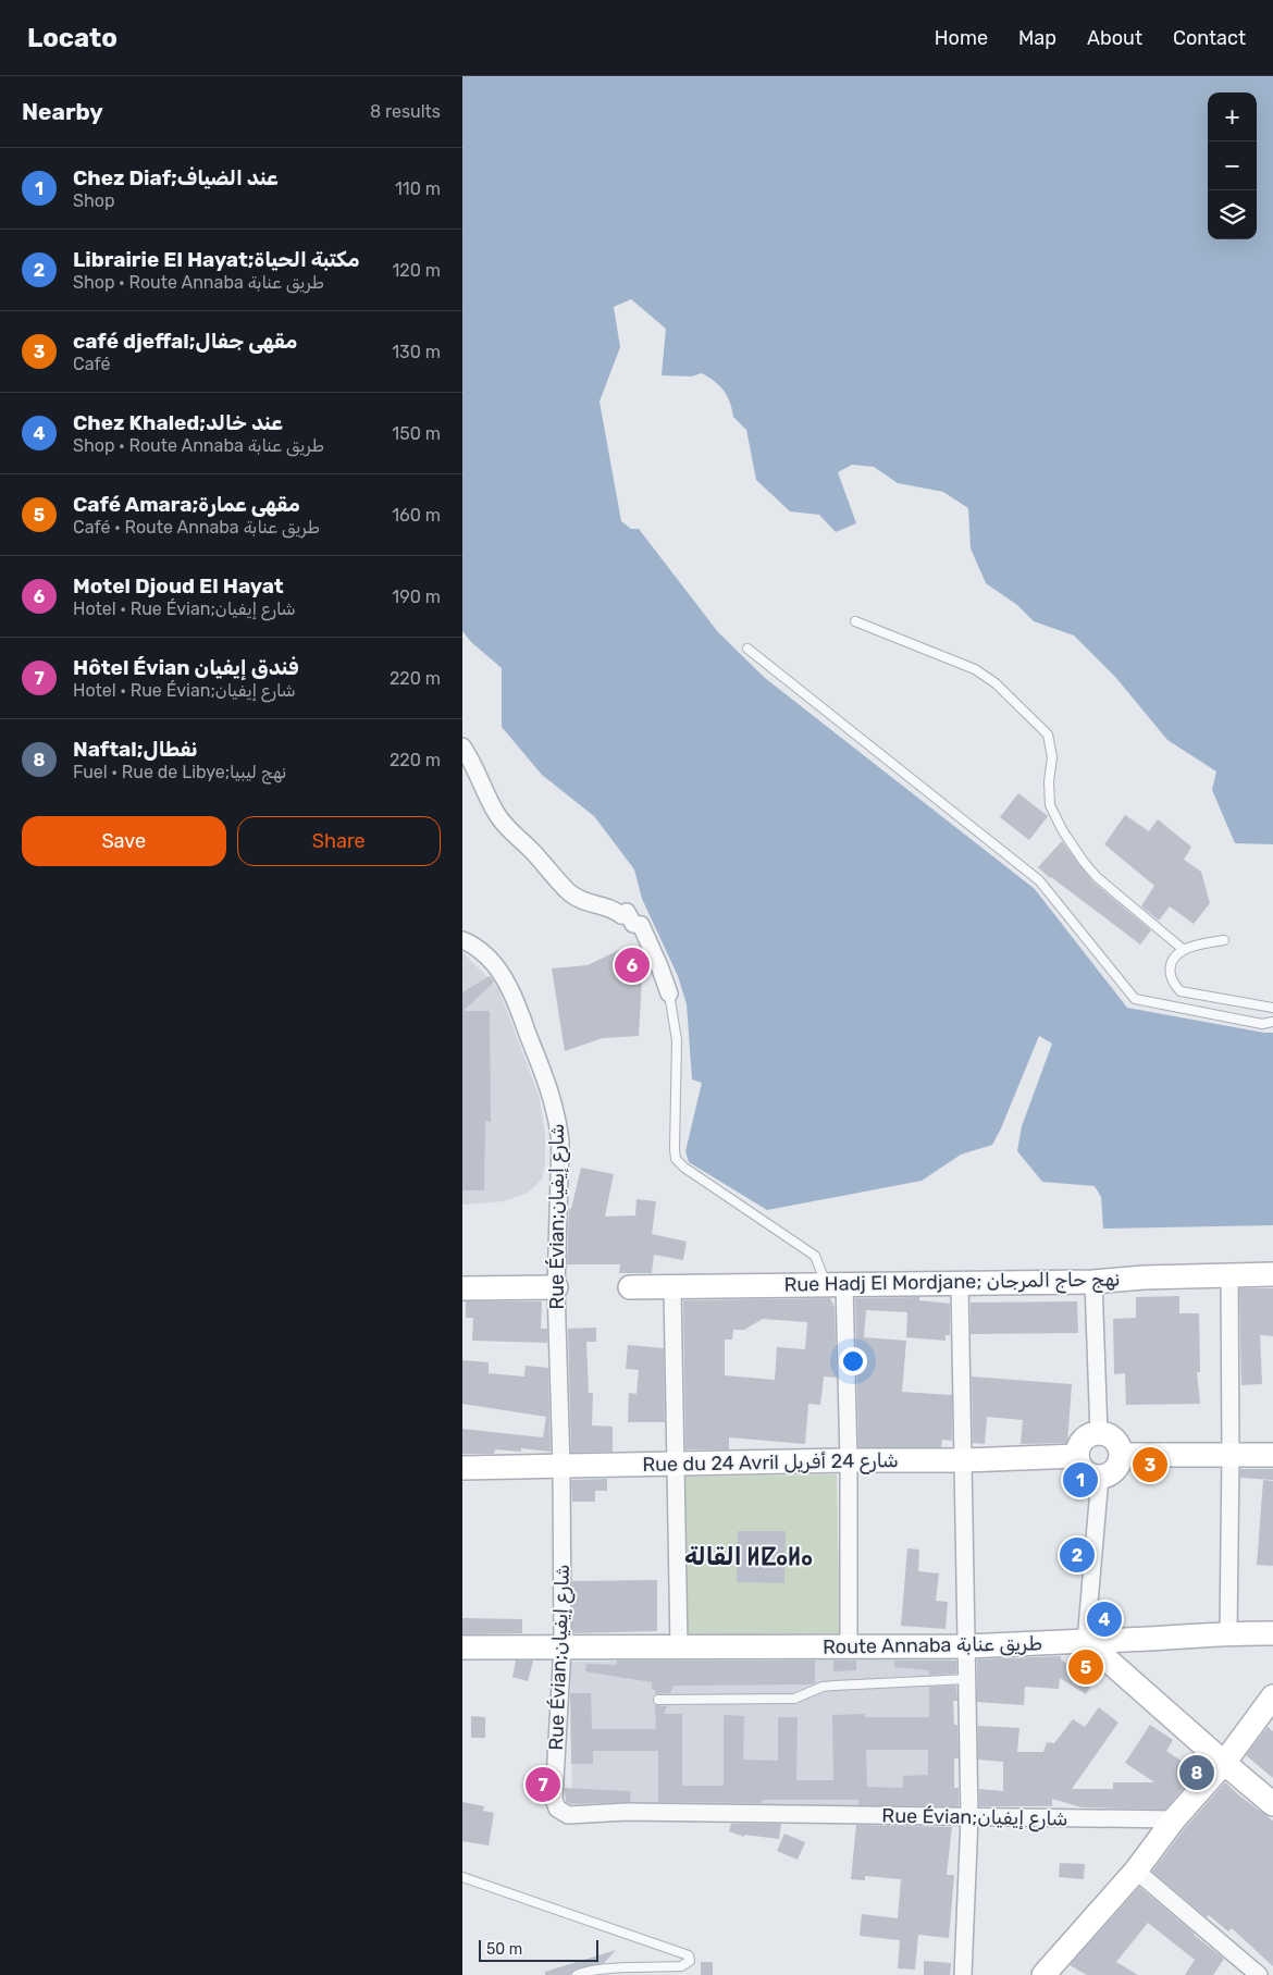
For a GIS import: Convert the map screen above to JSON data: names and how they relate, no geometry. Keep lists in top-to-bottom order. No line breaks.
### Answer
{"streets":{"street":["Rue Évian;شارع إيفيان","Rue Hadj El Mordjane; نهج حاج المرجان","Rue du 24 Avril شارع 24 أفريل","Route Annaba طريق عنابة"]},"crossings":[["Rue Évian;شارع إيفيان","Rue du 24 Avril شارع 24 أفريل"],["Rue Évian;شارع إيفيان","Route Annaba طريق عنابة"]],"districts":["القالة ⵍⵇⴰⵍⴰ"],"scale_bar":"50 m","page":{"header":"Locato","nav":["Home","Map","About","Contact"],"heading":["Nearby","8 results"],"map_buttons":["+","−"],"list":[{"mark":"1","name":"Chez Diaf;عند الضياف","note":"Shop","value":"110 m"},{"mark":"2","name":"Librairie El Hayat;مكتبة الحياة","note":"Shop · Route Annaba طريق عنابة","value":"120 m"},{"mark":"3","name":"café djeffal;مقهى جفال","note":"Café","value":"130 m"},{"mark":"4","name":"Chez Khaled;عند خالد","note":"Shop · Route Annaba طريق عنابة","value":"150 m"},{"mark":"5","name":"Café Amara;مقهى عمارة","note":"Café · Route Annaba طريق عنابة","value":"160 m"},{"mark":"6","name":"Motel Djoud El Hayat","note":"Hotel · Rue Évian;شارع إيفيان","value":"190 m"},{"mark":"7","name":"Hôtel Évian فندق إيفيان","note":"Hotel · Rue Évian;شارع إيفيان","value":"220 m"},{"mark":"8","name":"Naftal;نفطال","note":"Fuel · Rue de Libye;نهج ليبيا","value":"220 m"}],"buttons":["Save","Share"],"pins":["6","3","1","2","4","5","8","7"],"scale":"50 m"}}
